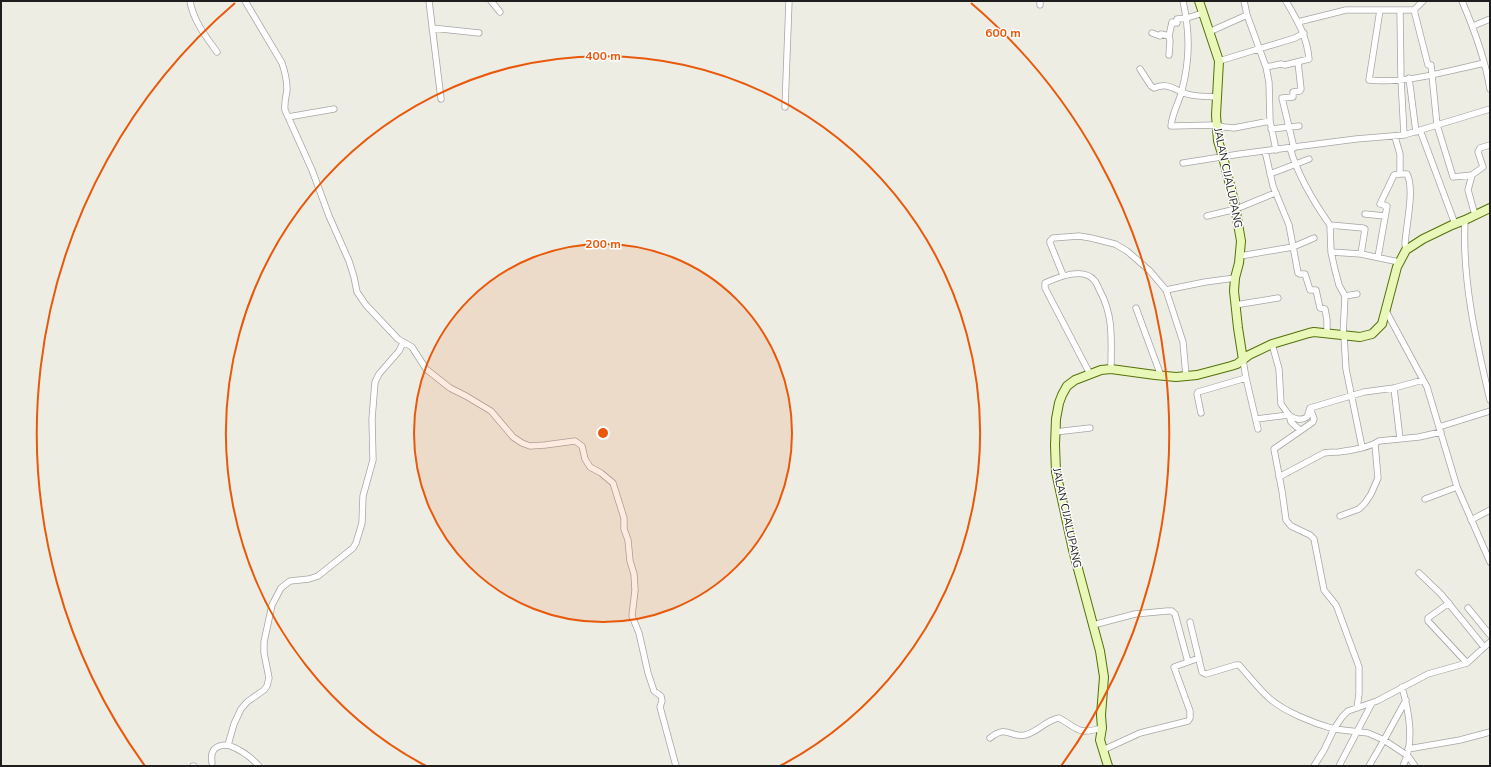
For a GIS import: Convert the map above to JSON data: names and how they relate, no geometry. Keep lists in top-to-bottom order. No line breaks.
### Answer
{"streets":{"street":["JALAN CIJALUPANG"]},"rings":["600 m","400 m","200 m"]}
